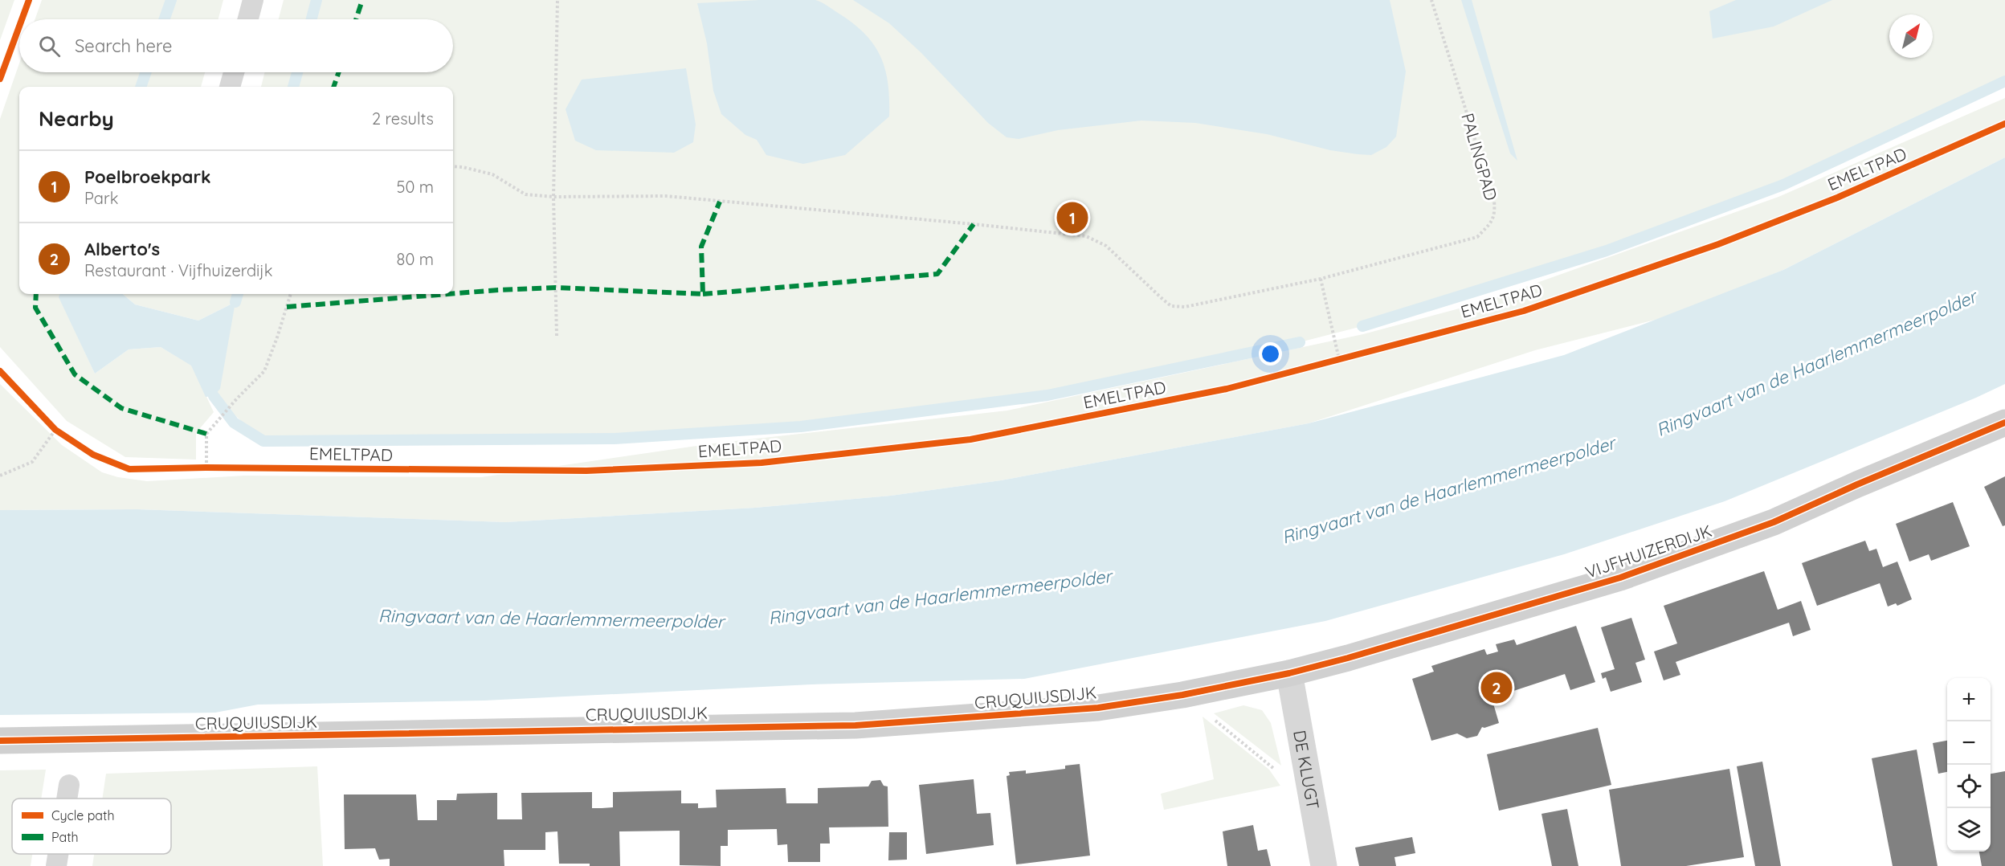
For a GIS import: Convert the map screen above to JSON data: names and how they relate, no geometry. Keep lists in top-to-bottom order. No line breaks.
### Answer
{"streets":{"street":["VIJFHUIZERDIJK","CRUQUIUSDIJK","DE KLUGT"],"path":["PALINGPAD"],"cycle path":["EMELTPAD"]},"crossings":[["VIJFHUIZERDIJK","CRUQUIUSDIJK"],["VIJFHUIZERDIJK","DE KLUGT"],["CRUQUIUSDIJK","DE KLUGT"]],"water":["Ringvaart van de Haarlemmermeerpolder"],"legend":["Cycle path","Path"],"north":"top right","page":{"search":"Search here","heading":["Nearby","2 results"],"list":[{"mark":"1","name":"Poelbroekpark","note":"Park","value":"50 m"},{"mark":"2","name":"Alberto's","note":"Restaurant · Vijfhuizerdijk","value":"80 m"}],"pins":["1","2"],"map_buttons":["+","−"]}}
